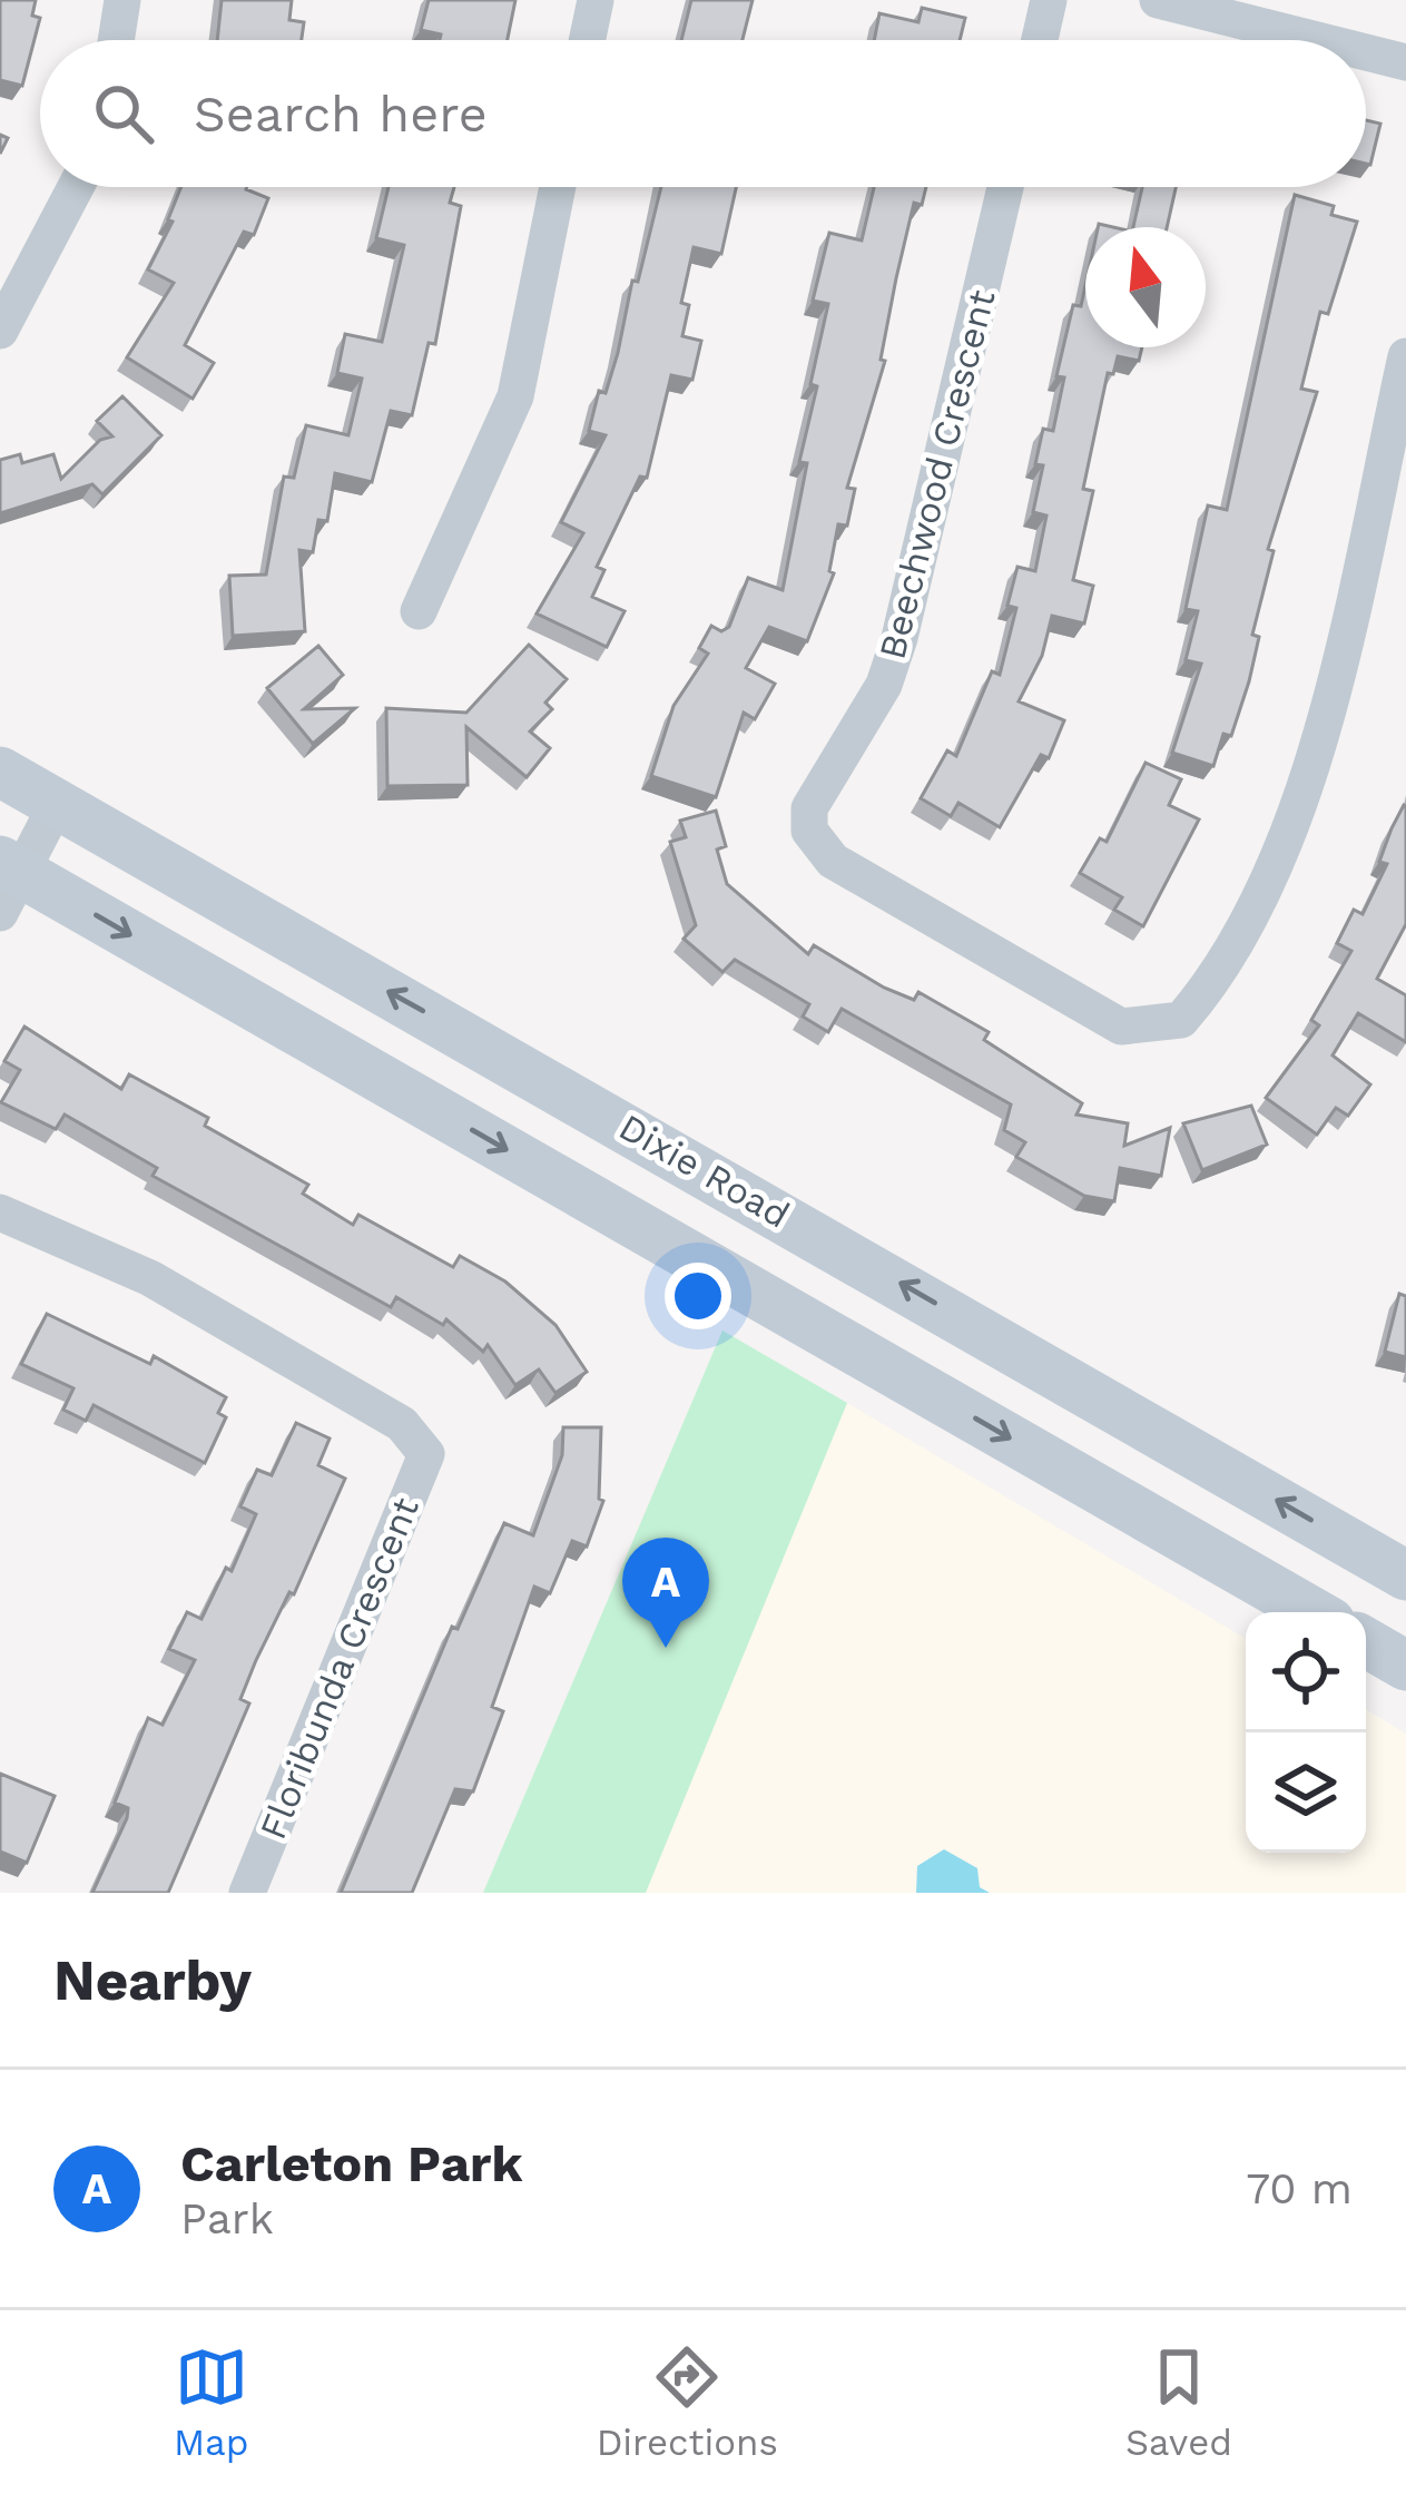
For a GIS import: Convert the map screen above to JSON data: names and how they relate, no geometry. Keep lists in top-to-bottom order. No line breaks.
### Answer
{"streets":{"main road":["Dixie Road"],"street":["Beechwood Crescent","Floribunda Crescent"]},"north":"top","page":{"search":"Search here","pins":"A","heading":"Nearby","list":[{"mark":"A","name":"Carleton Park","note":"Park","value":"70 m"}],"nav":["Map","Directions","Saved"]}}
